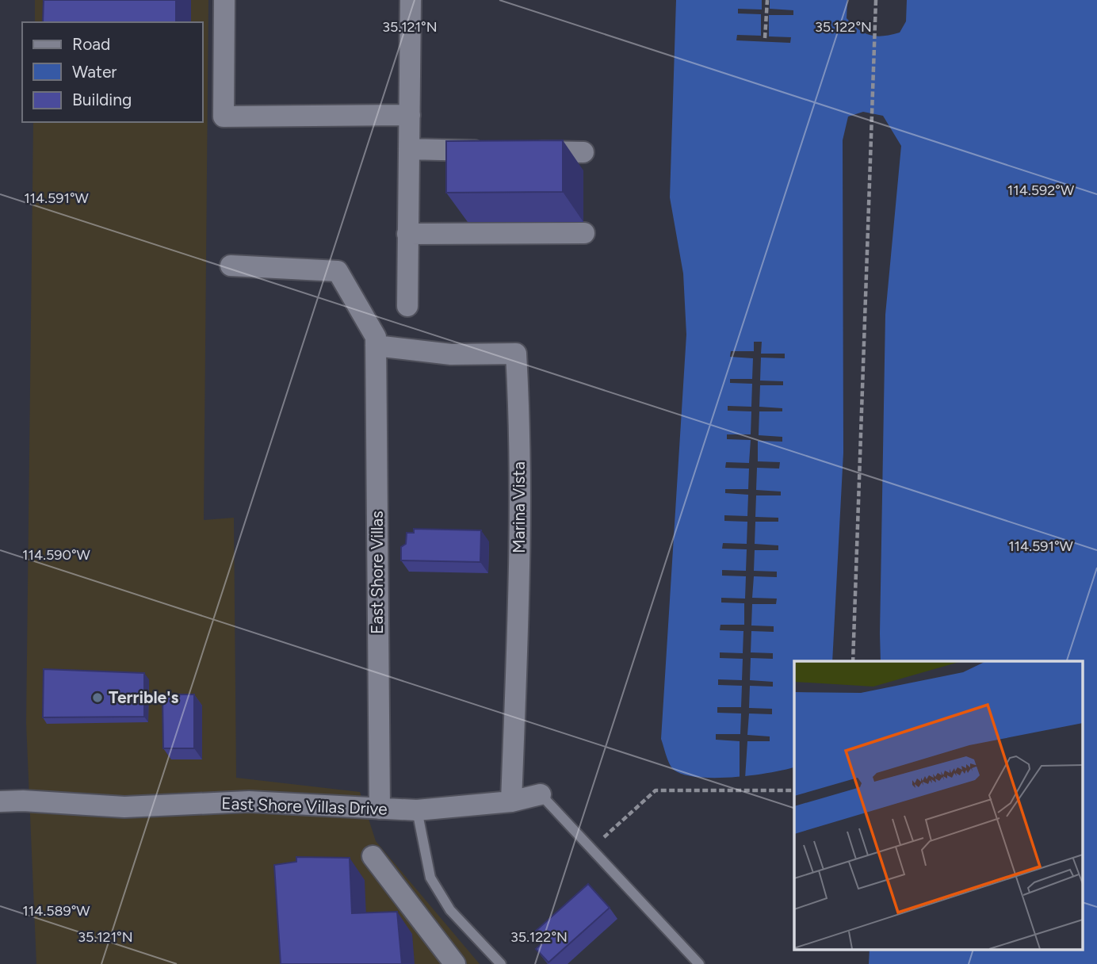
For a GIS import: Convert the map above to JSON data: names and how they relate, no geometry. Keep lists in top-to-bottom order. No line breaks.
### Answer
{"streets":{"street":["Marina Vista","East Shore Villas","East Shore Villas Drive"]},"crossings":[["Marina Vista","East Shore Villas"],["Marina Vista","East Shore Villas Drive"],["East Shore Villas","East Shore Villas Drive"]],"places":["Terrible's"],"legend":["Road","Water","Building"],"coordinates":["35.121°N","35.122°N","114.592°W","114.591°W","114.590°W","114.589°W"]}
